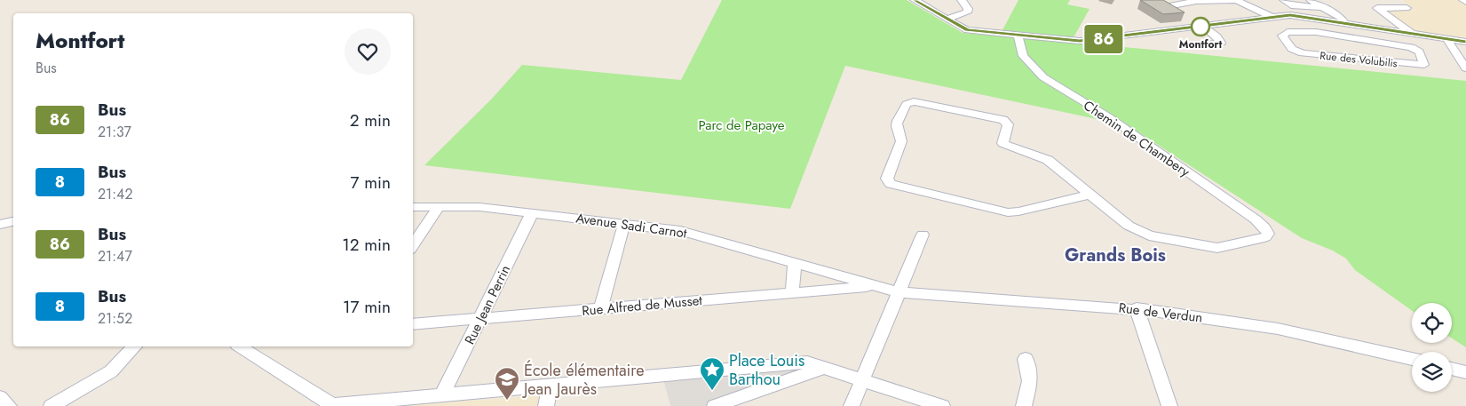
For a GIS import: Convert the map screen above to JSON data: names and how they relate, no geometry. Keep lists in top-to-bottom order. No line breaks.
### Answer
{"streets":{"street":["Rue des Volubilis","Chemin de Chambery","Avenue Sadi Carnot","Rue Jean Perrin","Rue Alfred de Musset","Rue de Verdun"]},"crossings":[["Avenue Sadi Carnot","Rue Jean Perrin"],["Avenue Sadi Carnot","Rue Alfred de Musset"],["Avenue Sadi Carnot","Rue de Verdun"],["Rue Jean Perrin","Rue Alfred de Musset"]],"districts":["Grands Bois"],"parks":["Parc de Papaye"],"places":{"other":["Montfort"],"place":["Place Louis Barthou"],"school or university":["École élémentaire Jean Jaurès"]},"lines":["bus line 86"],"page":{"on_map":"86","heading":["Montfort","Bus"],"list":[{"mark":"86","name":"Bus","note":"21:37","value":"2 min"},{"mark":"8","name":"Bus","note":"21:42","value":"7 min"},{"mark":"86","name":"Bus","note":"21:47","value":"12 min"},{"mark":"8","name":"Bus","note":"21:52","value":"17 min"}]}}
